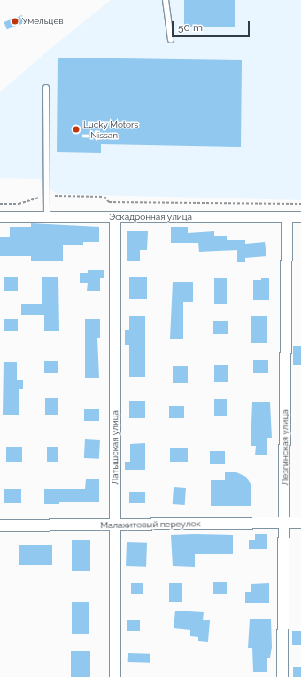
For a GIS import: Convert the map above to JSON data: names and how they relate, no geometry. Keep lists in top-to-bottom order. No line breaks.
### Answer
{"streets":{"street":["Эскадронная улица","Латышская улица","Лезгинская улица","Малахитовый переулок"]},"crossings":[["Эскадронная улица","Латышская улица"],["Эскадронная улица","Лезгинская улица"],["Латышская улица","Малахитовый переулок"],["Лезгинская улица","Малахитовый переулок"]],"places":["Умельцев","Lucky Motors – Nissan"],"scale_bar":"50 m"}
